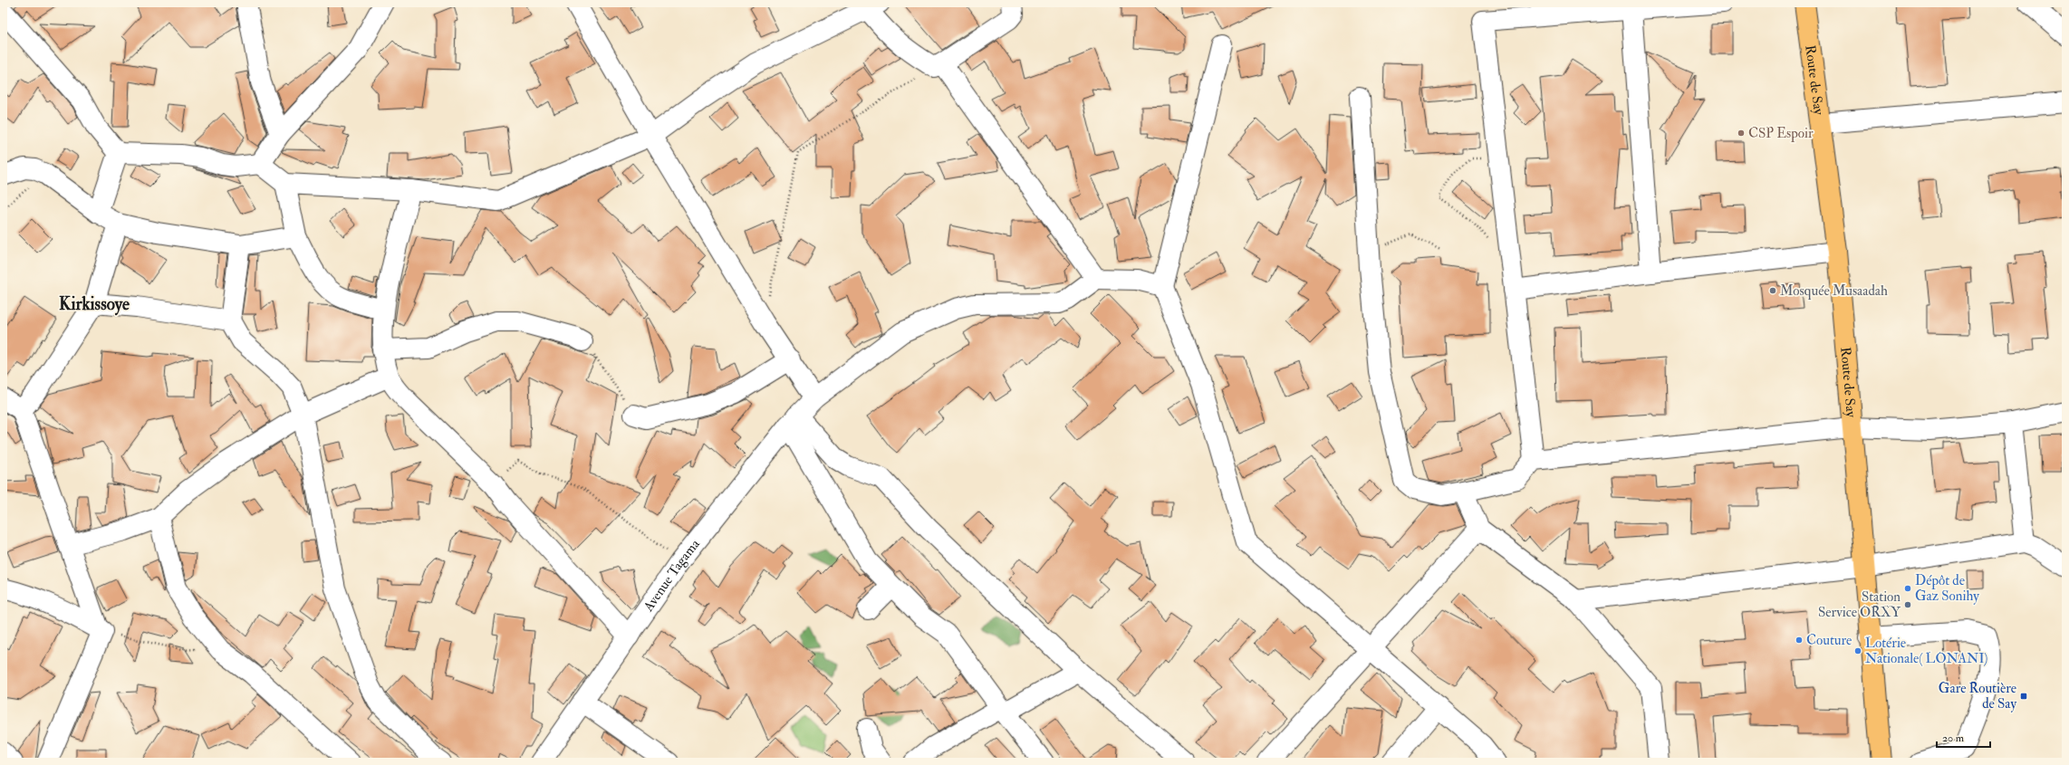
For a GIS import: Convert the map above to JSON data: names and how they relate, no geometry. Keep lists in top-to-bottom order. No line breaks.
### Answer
{"streets":{"main road":["Route de Say"],"street":["Avenue Tagama"]},"districts":["Kirkissoye"],"places":{"other":["CSP Espoir","Mosquée Musaadah","Dépôt de Gaz Sonihy","Station Service ORXY","Couture","Lotérie Nationale( LONANI)"],"transit":["Gare Routière de Say"]},"scale_bar":"20 m"}
